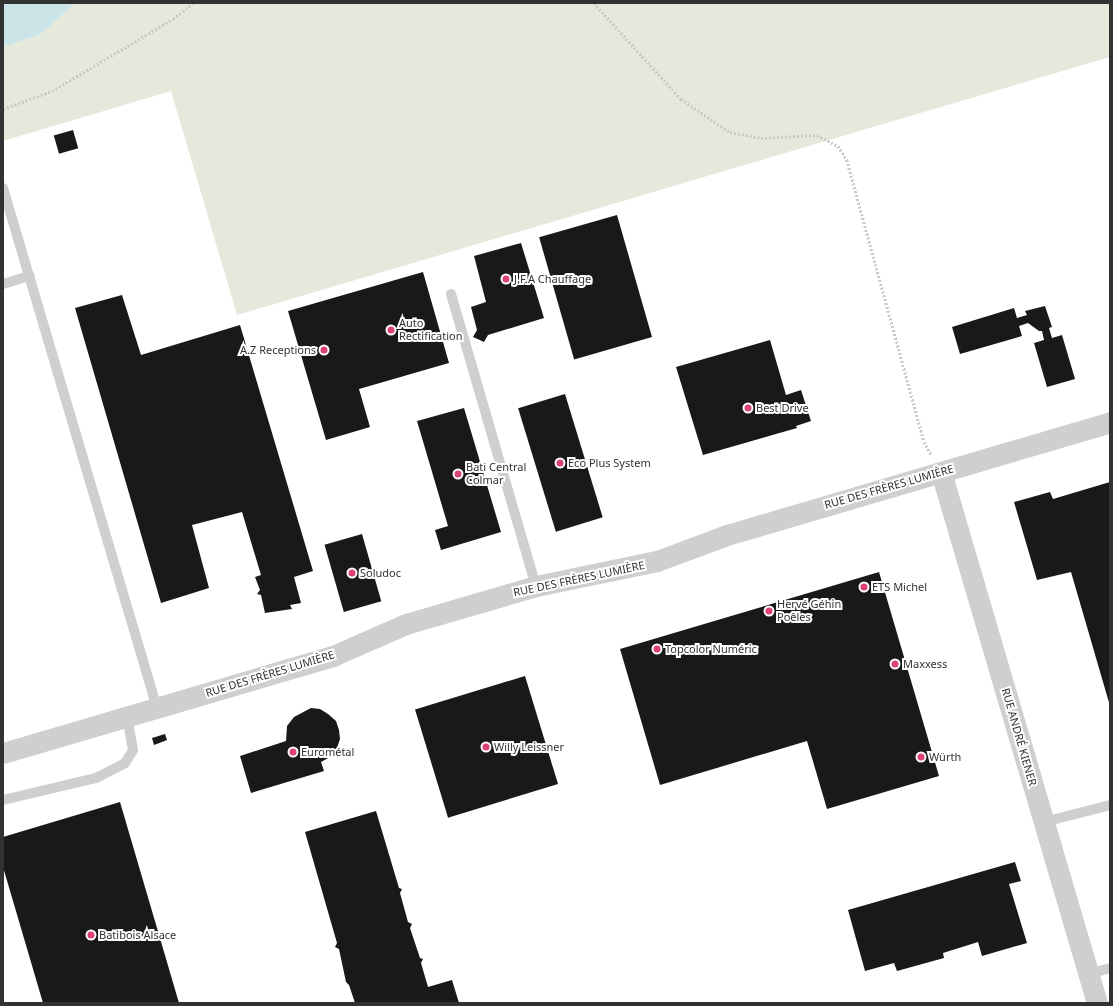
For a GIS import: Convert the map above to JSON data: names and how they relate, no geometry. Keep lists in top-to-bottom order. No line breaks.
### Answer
{"streets":{"street":["RUE DES FRÈRES LUMIÈRE","RUE ANDRÉ KIENER"]},"crossings":[["RUE DES FRÈRES LUMIÈRE","RUE ANDRÉ KIENER"]],"places":["J.F.A Chauffage","Auto Rectification","A.Z Receptions","Best Drive","Eco Plus System","Bati Central Colmar","Soludoc","ETS Michel","Hervé Géhin Poêles","Topcolor Numéric","Maxxess","Willy Leissner","Eurométal","Würth","Batibois Alsace"]}
